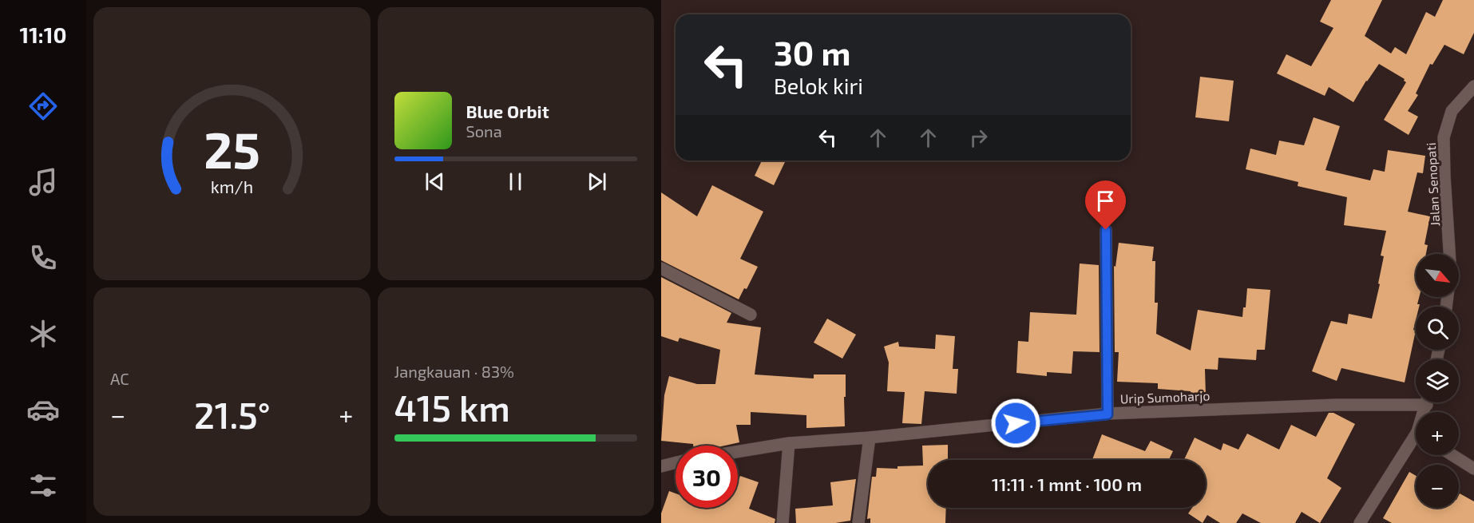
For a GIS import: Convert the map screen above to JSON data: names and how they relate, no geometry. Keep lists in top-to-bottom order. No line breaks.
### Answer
{"streets":{"street":["Jalan Senopati","Urip Sumoharjo"]},"north":"bottom right","page":{"tabs":"11:10","turn":["30 m","Belok kiri"],"song":["Blue Orbit","Sona"],"map_buttons":["+","−"],"tile":["AC",["Jangkauan · 83%","415 km"]],"heat":["−","21.5°","+"],"limit":"30","trip":"11:11 · 1 mnt · 100 m","gauge":["25","km/h"]}}
